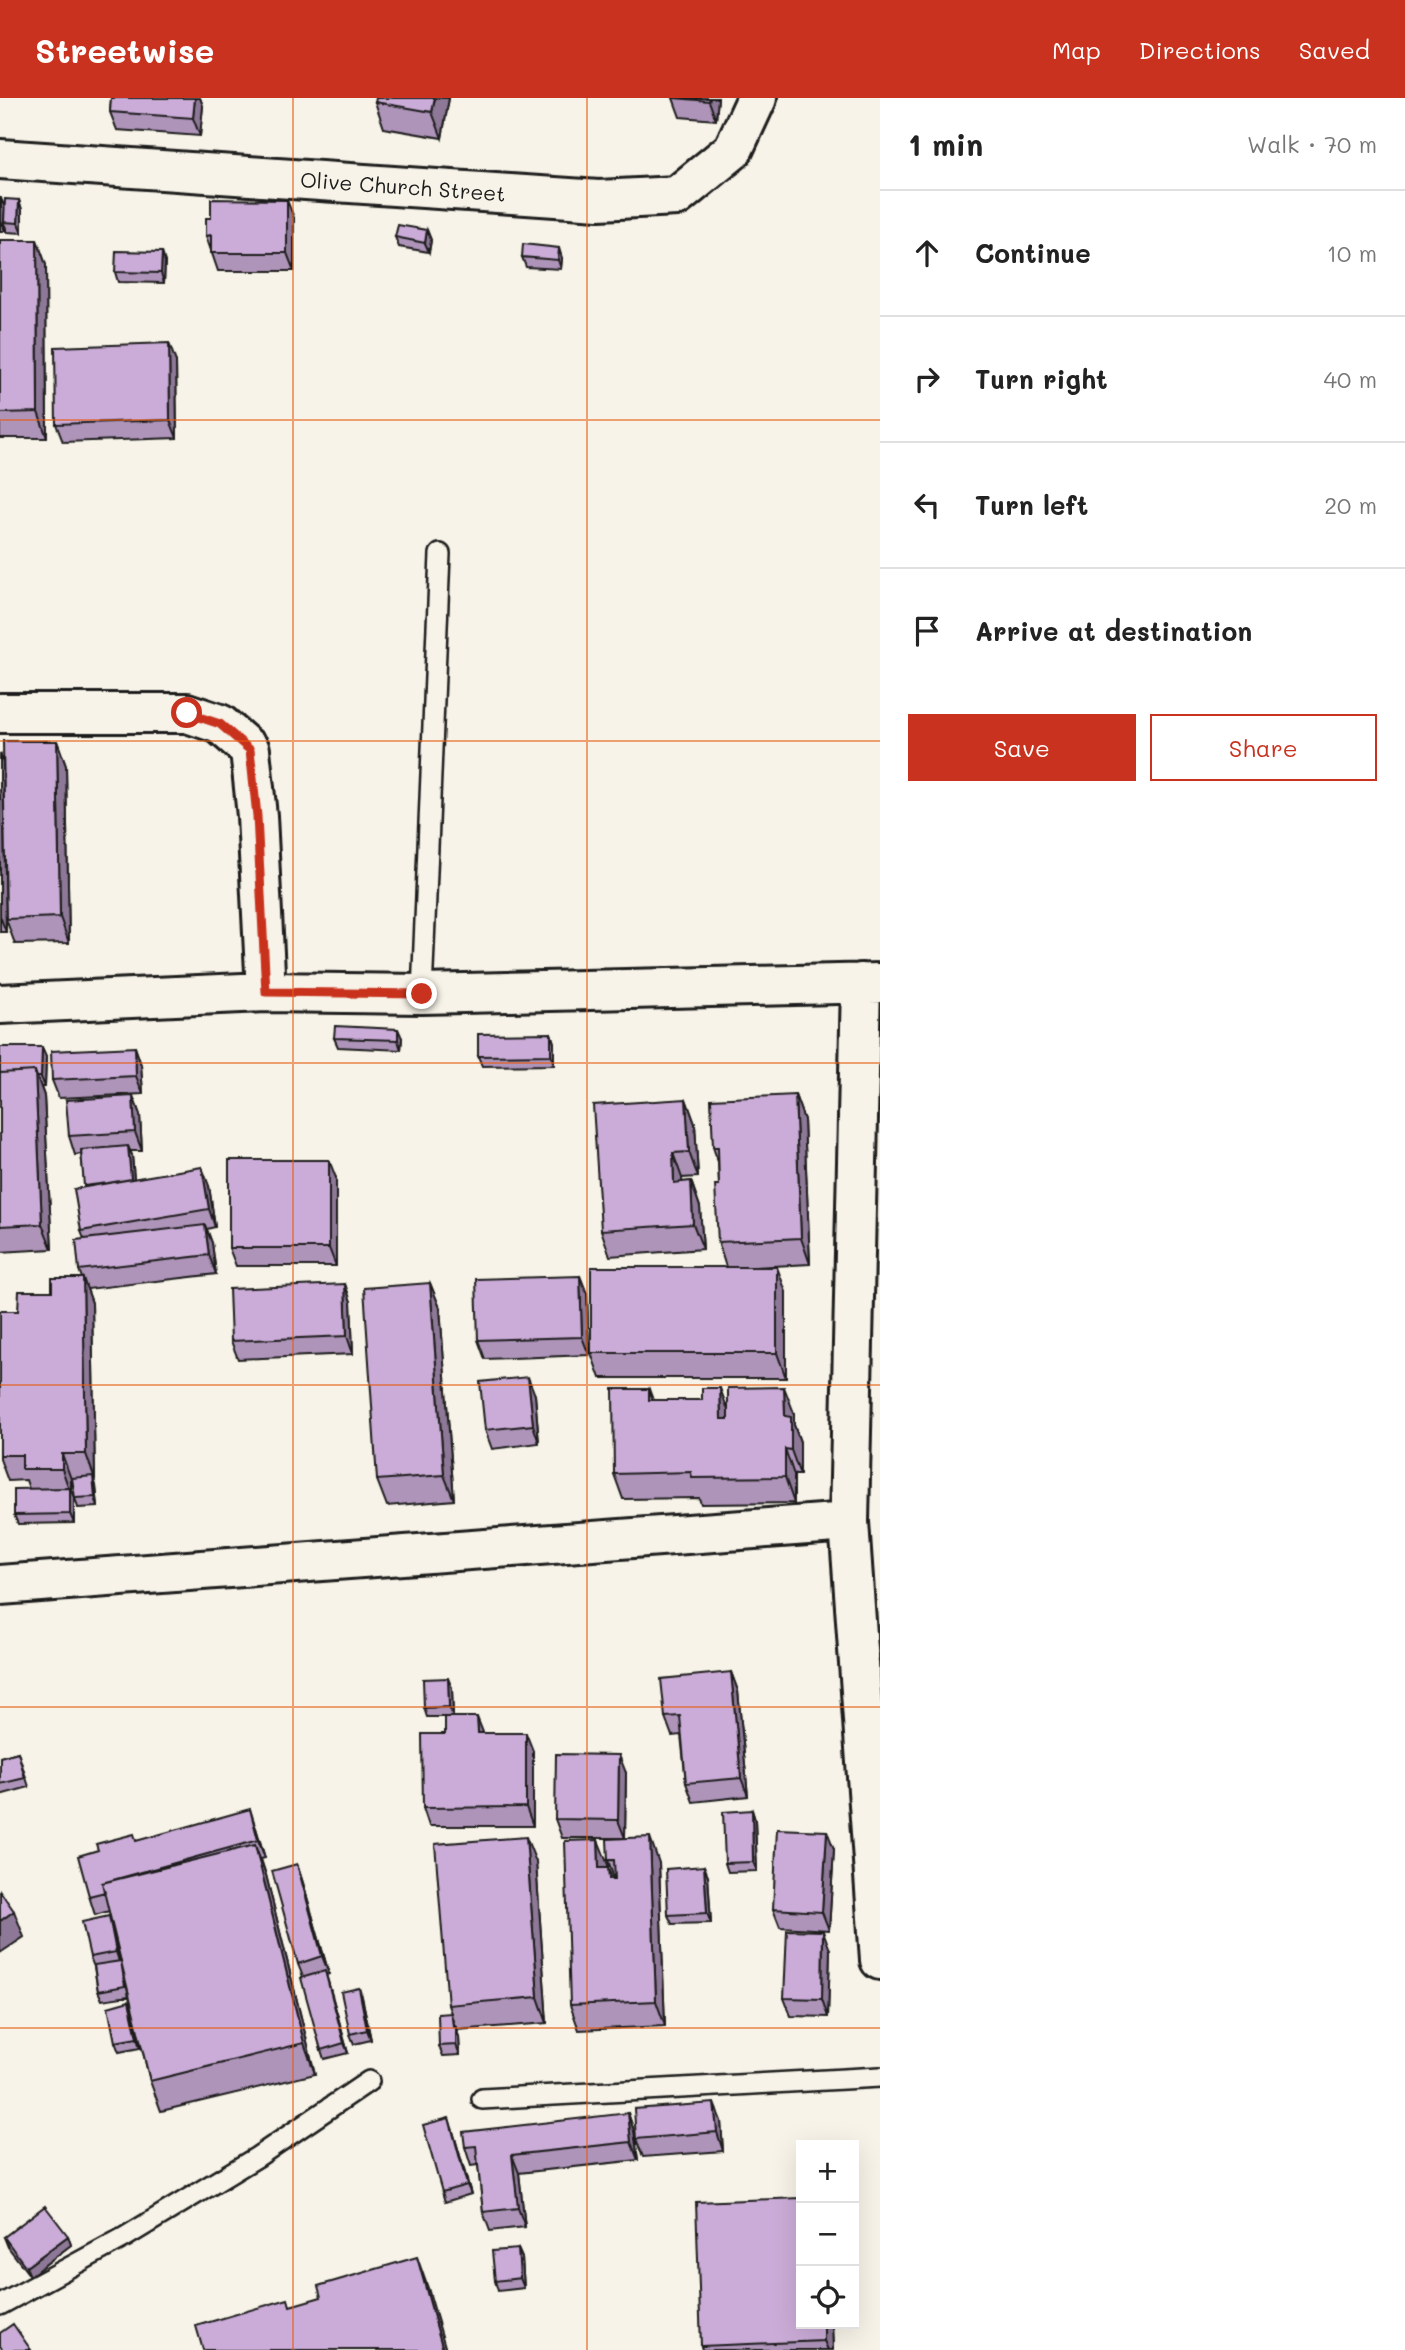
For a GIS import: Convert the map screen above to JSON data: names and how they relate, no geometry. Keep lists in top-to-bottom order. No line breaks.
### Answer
{"streets":{"street":["Olive Church Street"]},"page":{"header":"Streetwise","nav":["Map","Directions","Saved"],"heading":["1 min","Walk · 70 m"],"list":[["Continue","10 m"],["Turn right","40 m"],["Turn left","20 m"],"Arrive at destination"],"buttons":["Save","Share"],"map_buttons":["+","−"]}}
